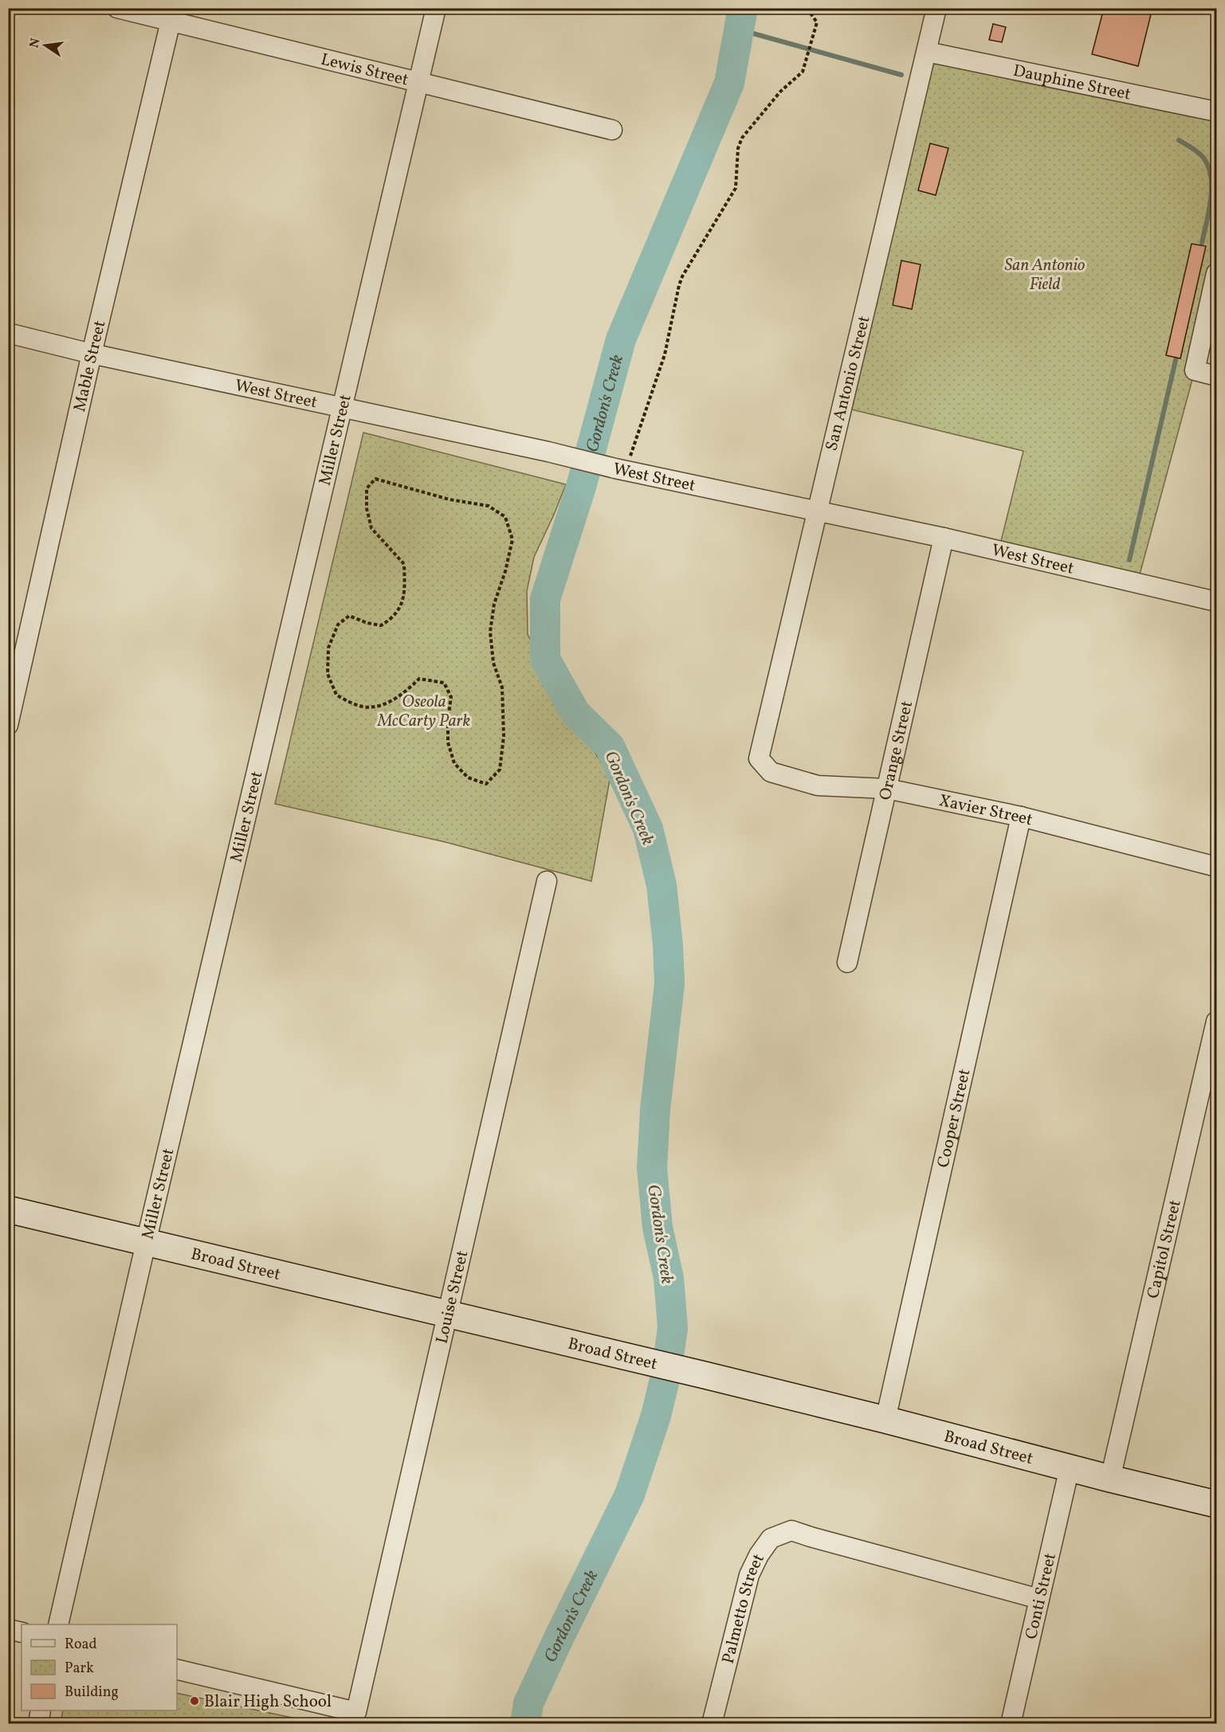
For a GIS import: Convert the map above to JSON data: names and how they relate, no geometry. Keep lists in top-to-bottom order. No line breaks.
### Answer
{"streets":{"street":["Lewis Street","Dauphine Street","Mable Street","San Antonio Street","West Street","Miller Street","Orange Street","Xavier Street","Cooper Street","Capitol Street","Broad Street","Louise Street","Conti Street","Palmetto Street"]},"crossings":[["Lewis Street","Mable Street"],["Lewis Street","Miller Street"],["Dauphine Street","San Antonio Street"],["Mable Street","West Street"],["San Antonio Street","West Street"],["San Antonio Street","Xavier Street"],["West Street","Miller Street"],["West Street","Orange Street"],["Miller Street","Broad Street"],["Orange Street","Xavier Street"],["Xavier Street","Cooper Street"],["Cooper Street","Broad Street"],["Capitol Street","Broad Street"],["Broad Street","Louise Street"],["Broad Street","Conti Street"],["Conti Street","Palmetto Street"]],"water":["Gordon's Creek"],"parks":["San Antonio Field","Oseola McCarty Park"],"places":["Blair High School"],"legend":["Road","Park","Building"],"north":"left"}
